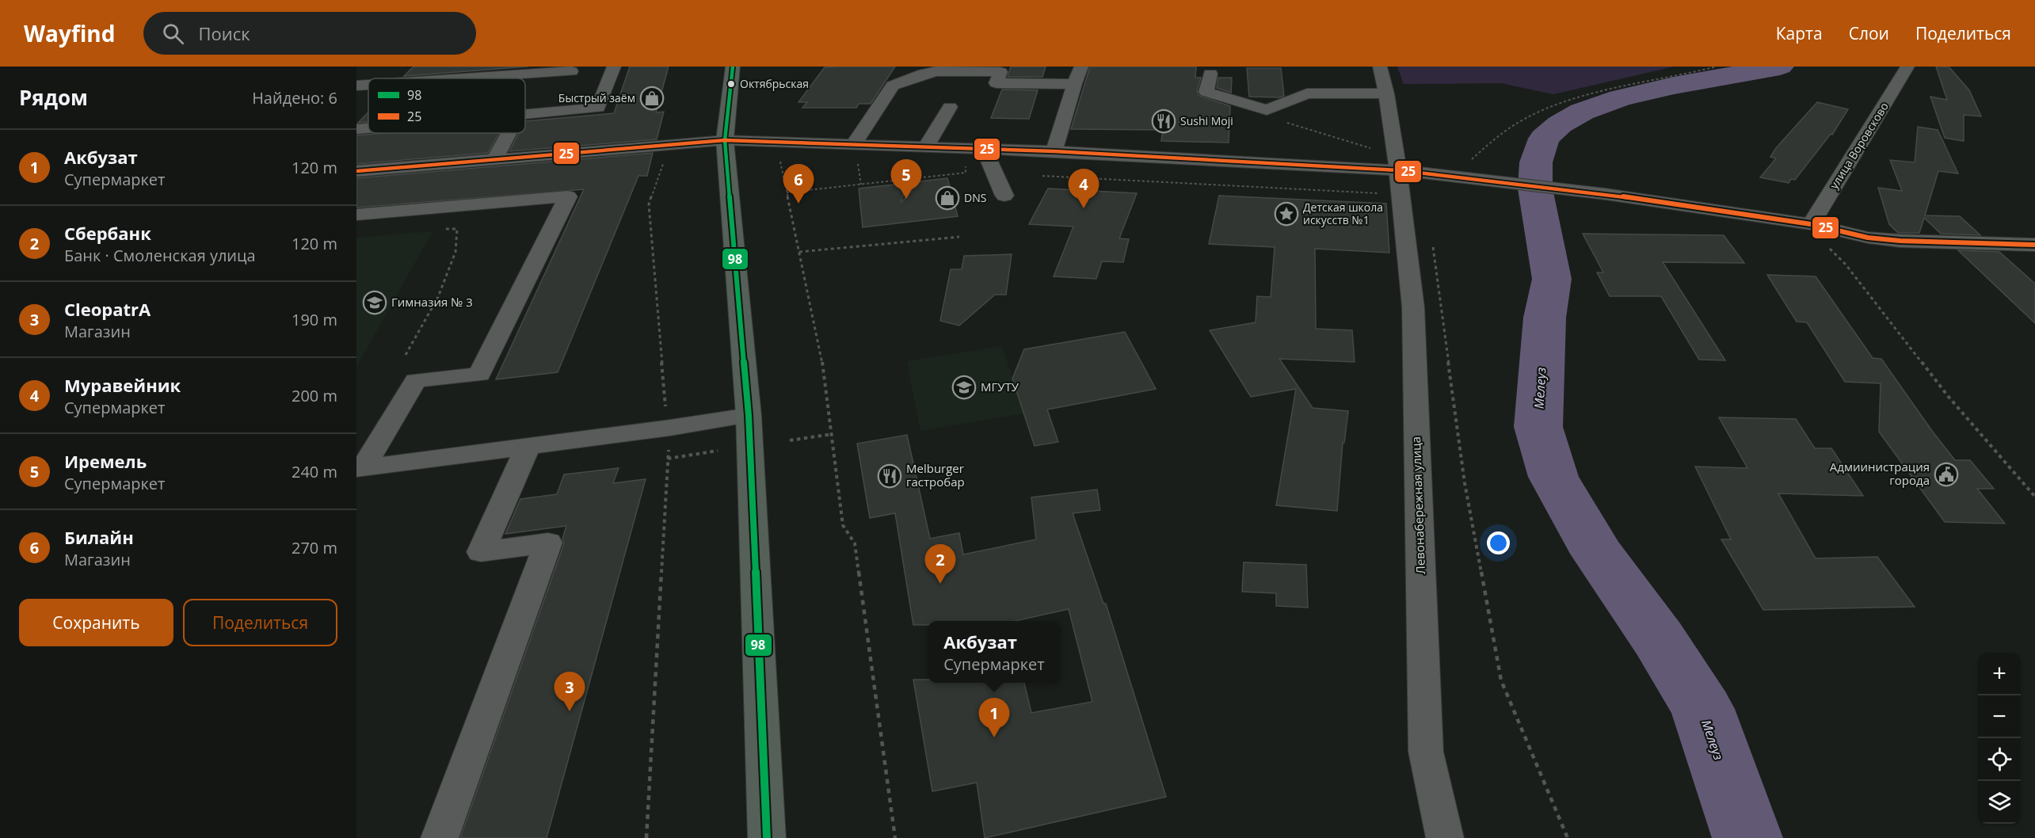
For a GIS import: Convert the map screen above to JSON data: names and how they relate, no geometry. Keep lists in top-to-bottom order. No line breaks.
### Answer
{"streets":{"street":["улица Воровсково","Левонабережная улица"]},"water":["Мелеуз"],"places":{"other":["Октябрьская"],"shop":["Быстрый заём","DNS"],"restaurant":["Sushi Moji","Melburger гастробар"],"place":["Детская школа искусств №1"],"school or university":["Гимназия № 3","МГУТУ"],"public building":["Адмиинистрация города"]},"lines":["transit line 98","transit line 25"],"legend":["98","25"],"page":{"header":"Wayfind","search":"Поиск","nav":["Карта","Слои","Поделиться"],"heading":["Рядом","Найдено: 6"],"list":[{"mark":"1","name":"Акбузат","note":"Супермаркет","value":"120 m"},{"mark":"2","name":"Сбербанк","note":"Банк · Смоленская улица","value":"120 m"},{"mark":"3","name":"CleopatrA","note":"Магазин","value":"190 m"},{"mark":"4","name":"Муравейник","note":"Супермаркет","value":"200 m"},{"mark":"5","name":"Иремель","note":"Супермаркет","value":"240 m"},{"mark":"6","name":"Билайн","note":"Магазин","value":"270 m"}],"pins":["5","6","4","2","3","1"],"buttons":["Сохранить","Поделиться"],"popup":["Акбузат","Супермаркет"],"map_buttons":["+","−"]}}
